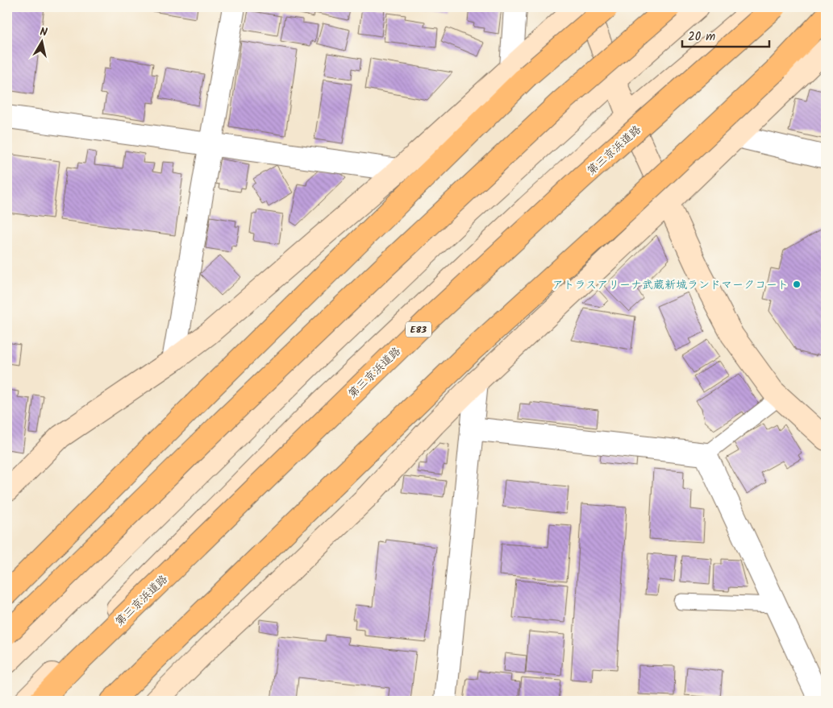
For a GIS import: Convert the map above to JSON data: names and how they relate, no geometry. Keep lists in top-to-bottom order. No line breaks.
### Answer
{"streets":{"highway":["第三京浜道路","E83"]},"places":["アトラスアリーナ武蔵新城ランドマークコート"],"scale_bar":"20 m","north":"top"}
